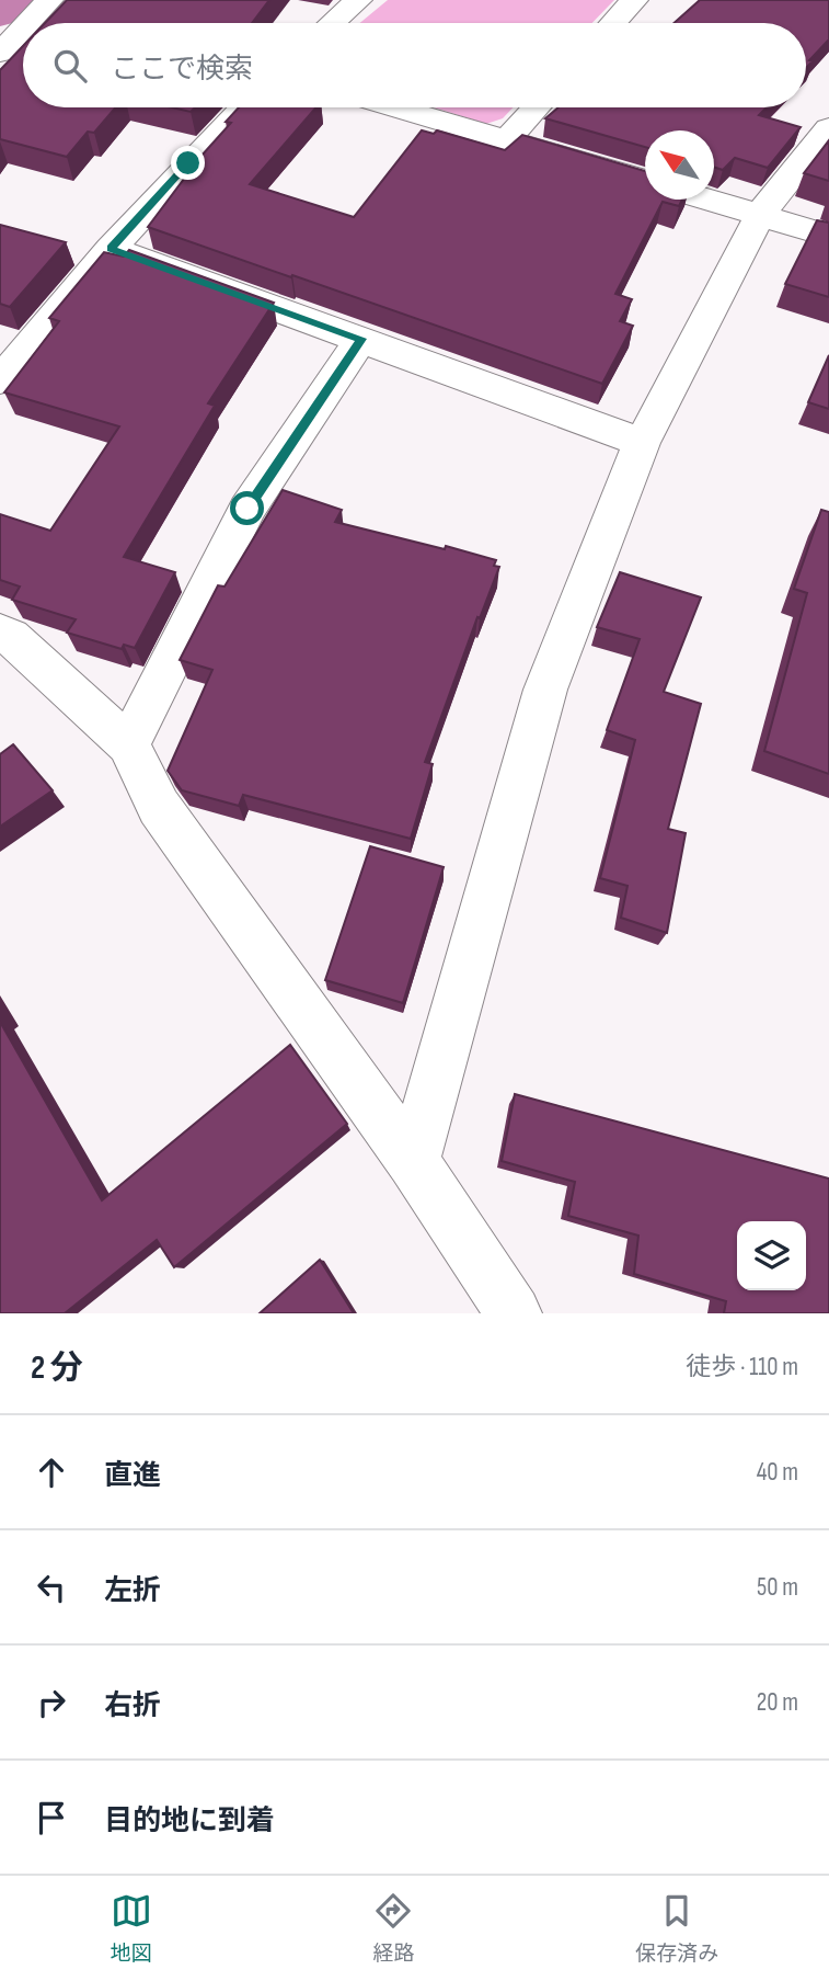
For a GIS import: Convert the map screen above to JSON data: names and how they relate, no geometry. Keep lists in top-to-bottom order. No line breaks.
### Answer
{"north":"top left","page":{"search":"ここで検索","heading":["2 分","徒歩 · 110 m"],"list":[["直進","40 m"],["左折","50 m"],["右折","20 m"],"目的地に到着"],"nav":["地図","経路","保存済み"]}}
